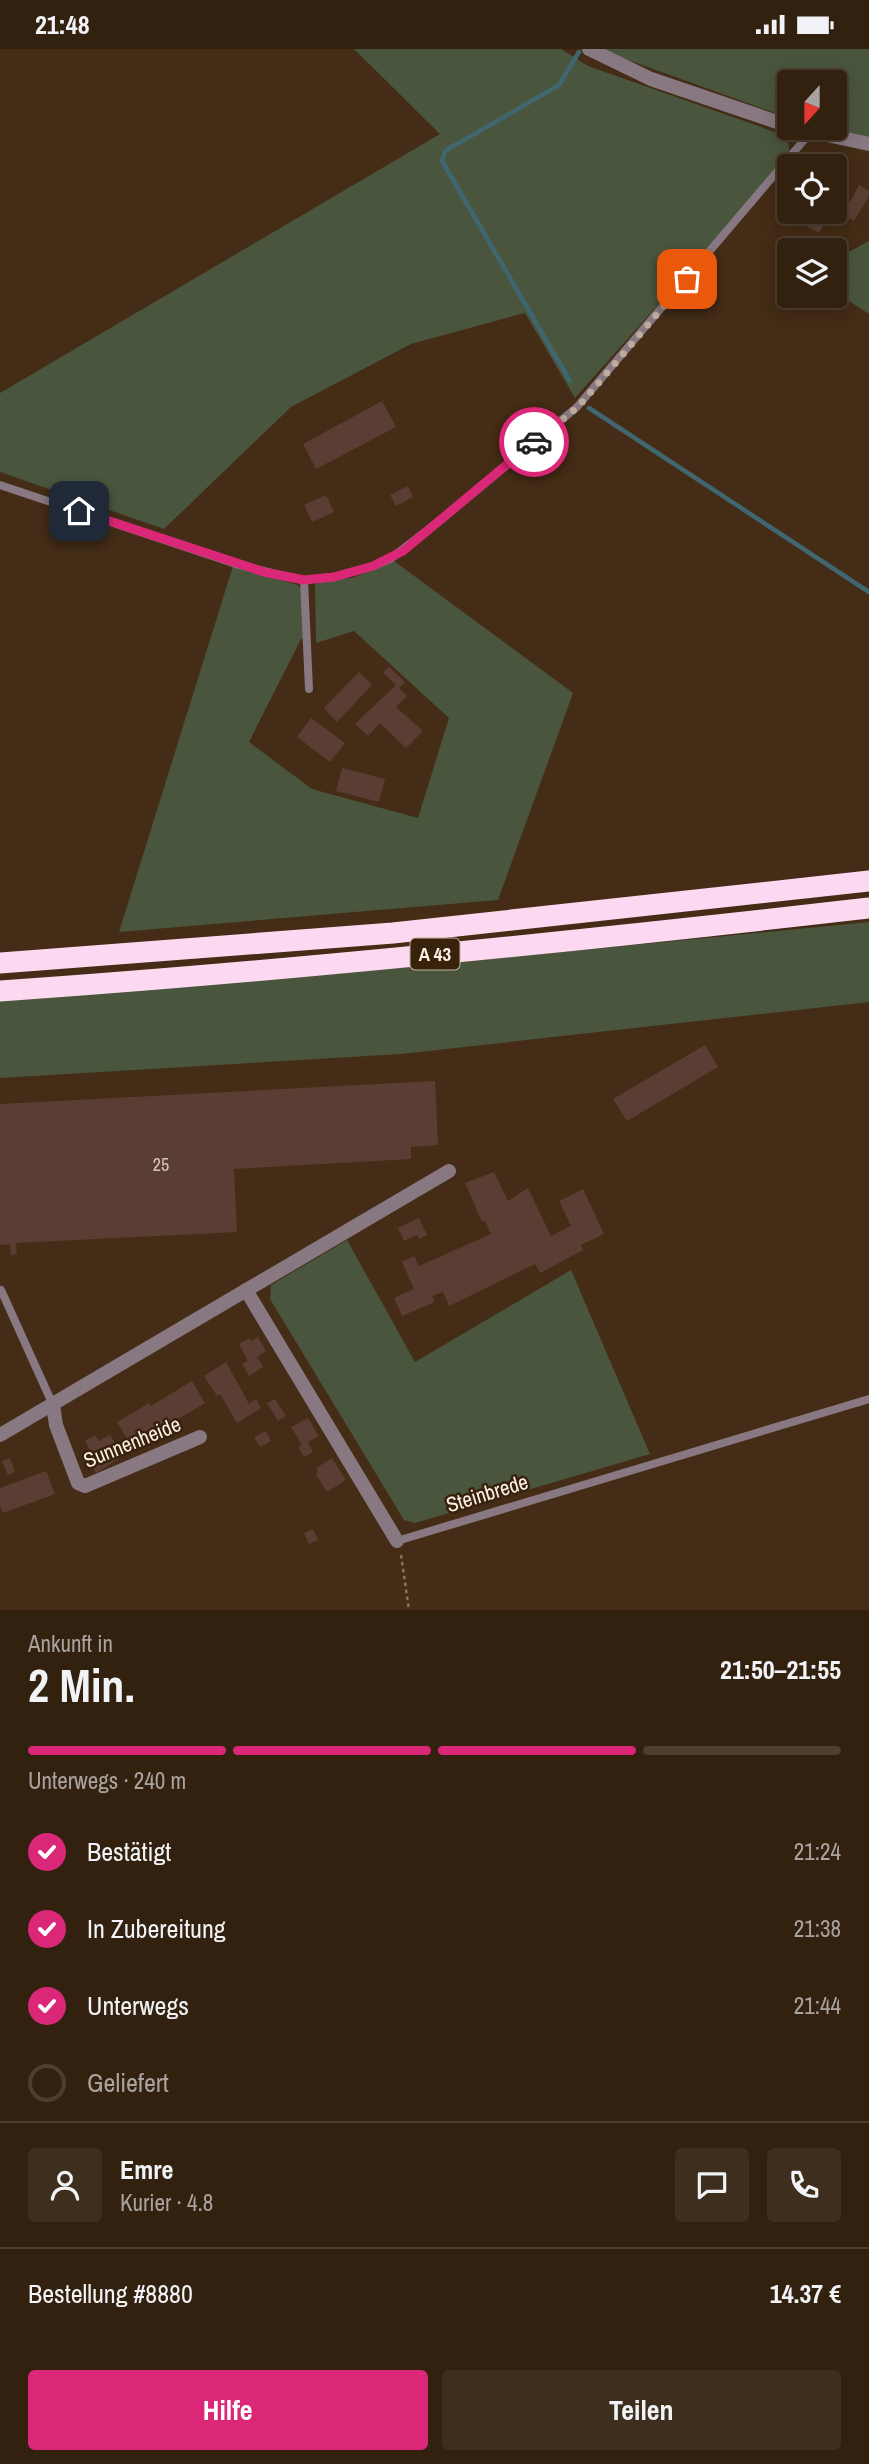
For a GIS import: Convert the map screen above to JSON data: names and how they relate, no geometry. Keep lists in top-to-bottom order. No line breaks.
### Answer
{"streets":{"highway":["A 43"],"street":["Sunnenheide"],"lane":["Steinbrede"]},"house_numbers":["25"],"north":"bottom","page":{"status":"21:48","heading":["2 Min.","Ankunft in","21:50–21:55"],"panel":["Emre","Kurier · 4.8","Bestellung #8880","14.37 €"],"bar":"Unterwegs · 240 m","list":[["Bestätigt","21:24"],["In Zubereitung","21:38"],["Unterwegs","21:44"],"Geliefert"],"buttons":["Hilfe","Teilen"]}}
